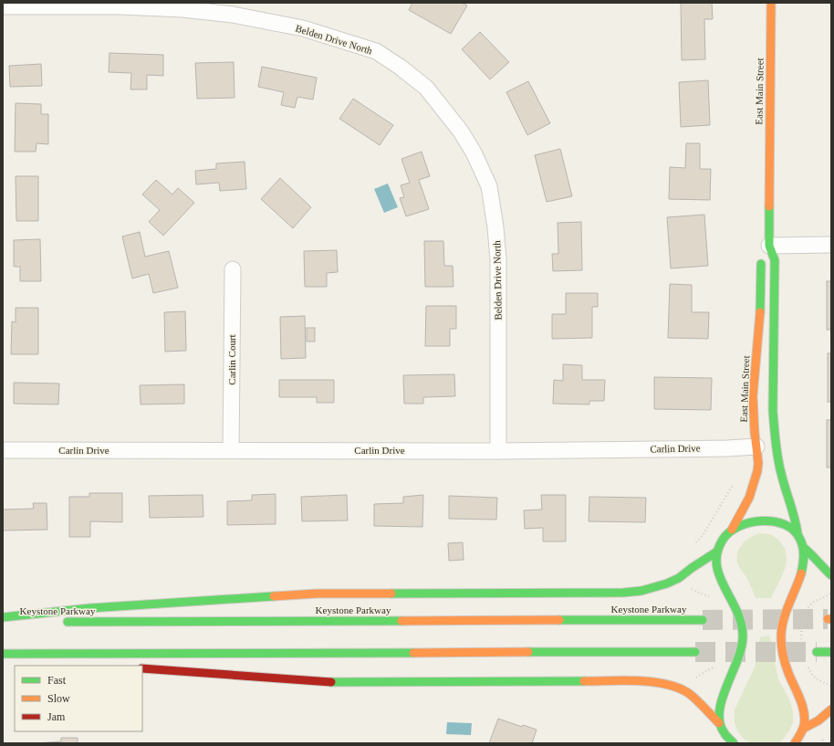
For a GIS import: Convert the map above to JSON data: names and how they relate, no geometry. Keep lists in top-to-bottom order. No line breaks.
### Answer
{"streets":{"main road":["East Main Street","Keystone Parkway"],"street":["Belden Drive North","Carlin Court","Carlin Drive"]},"crossings":[["Belden Drive North","Carlin Drive"],["East Main Street","Carlin Drive"],["Carlin Court","Carlin Drive"]],"legend":["Fast","Slow","Jam"]}
